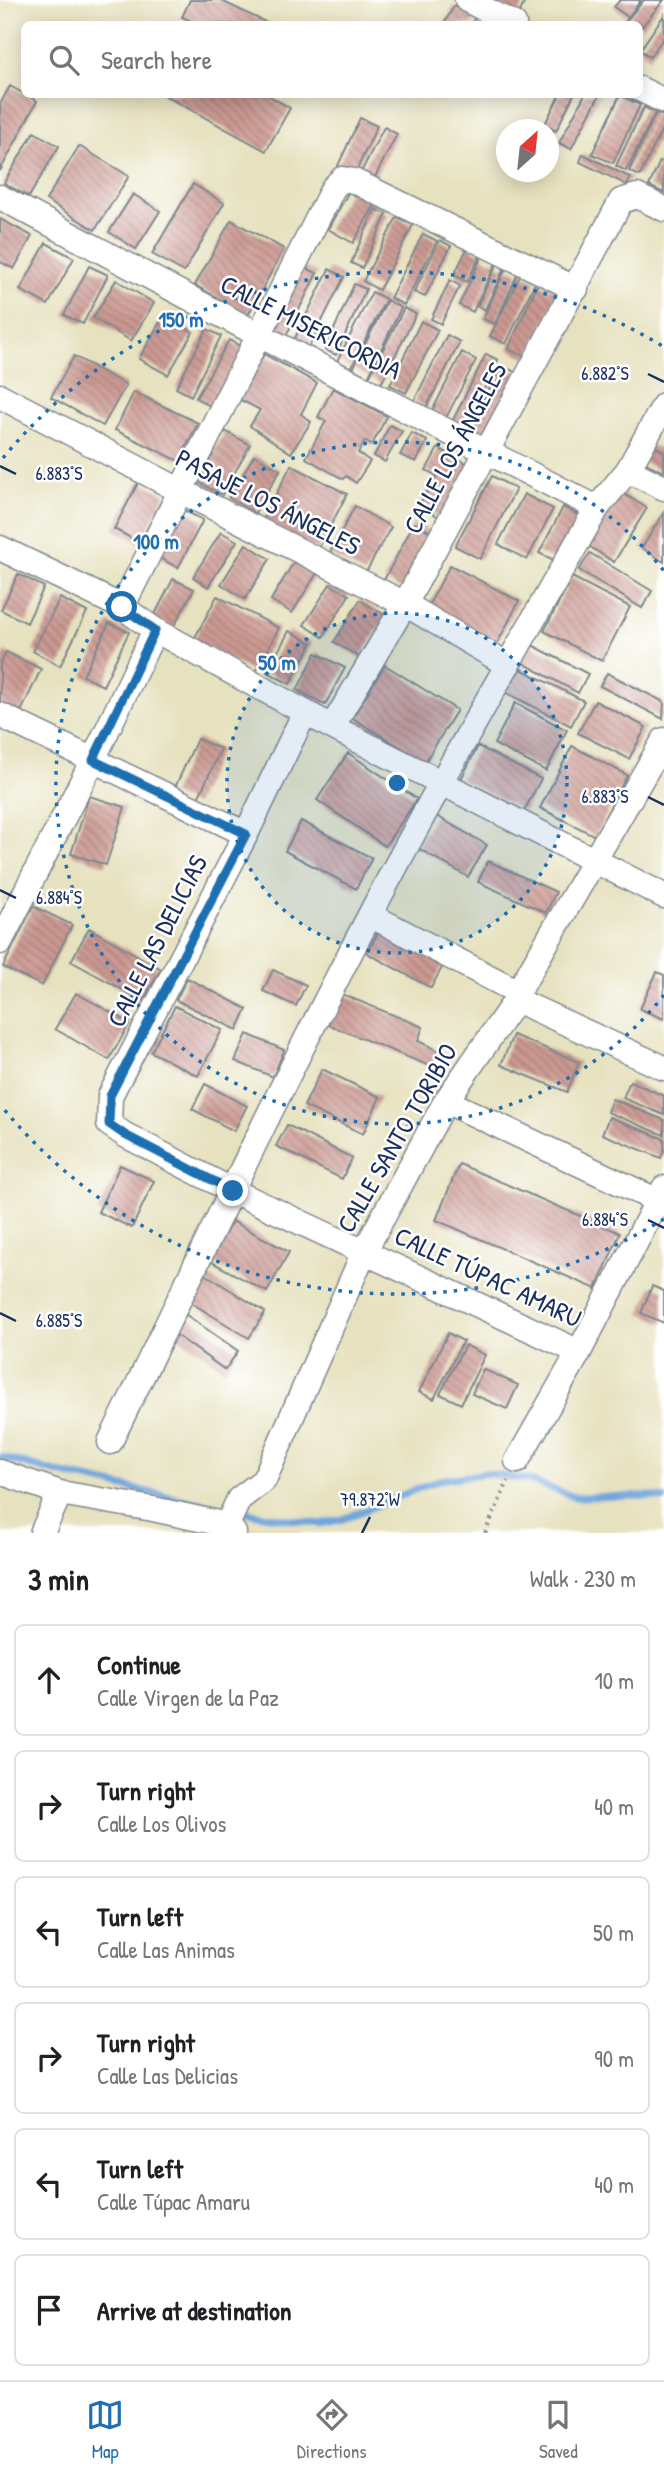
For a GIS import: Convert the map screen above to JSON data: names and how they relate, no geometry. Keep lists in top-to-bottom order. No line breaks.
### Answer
{"streets":{"street":["CALLE MISERICORDIA","CALLE LOS ÁNGELES","PASAJE LOS ÁNGELES","CALLE LAS DELICIAS","CALLE SANTO TORIBIO","CALLE TÚPAC AMARU"]},"crossings":[["CALLE MISERICORDIA","CALLE LOS ÁNGELES"],["CALLE LOS ÁNGELES","PASAJE LOS ÁNGELES"],["CALLE LAS DELICIAS","CALLE TÚPAC AMARU"],["CALLE SANTO TORIBIO","CALLE TÚPAC AMARU"]],"north":"top right","page":{"search":"Search here","heading":["3 min","Walk · 230 m"],"list":[["Continue","Calle Virgen de la Paz","10 m"],["Turn right","Calle Los Olivos","40 m"],["Turn left","Calle Las Animas","50 m"],["Turn right","Calle Las Delicias","90 m"],["Turn left","Calle Túpac Amaru","40 m"],"Arrive at destination"],"nav":["Map","Directions","Saved"]},"coordinates":["6.882°S","6.883°S","6.884°S","6.885°S","79.872°W"],"rings":["150 m","100 m","50 m"]}
